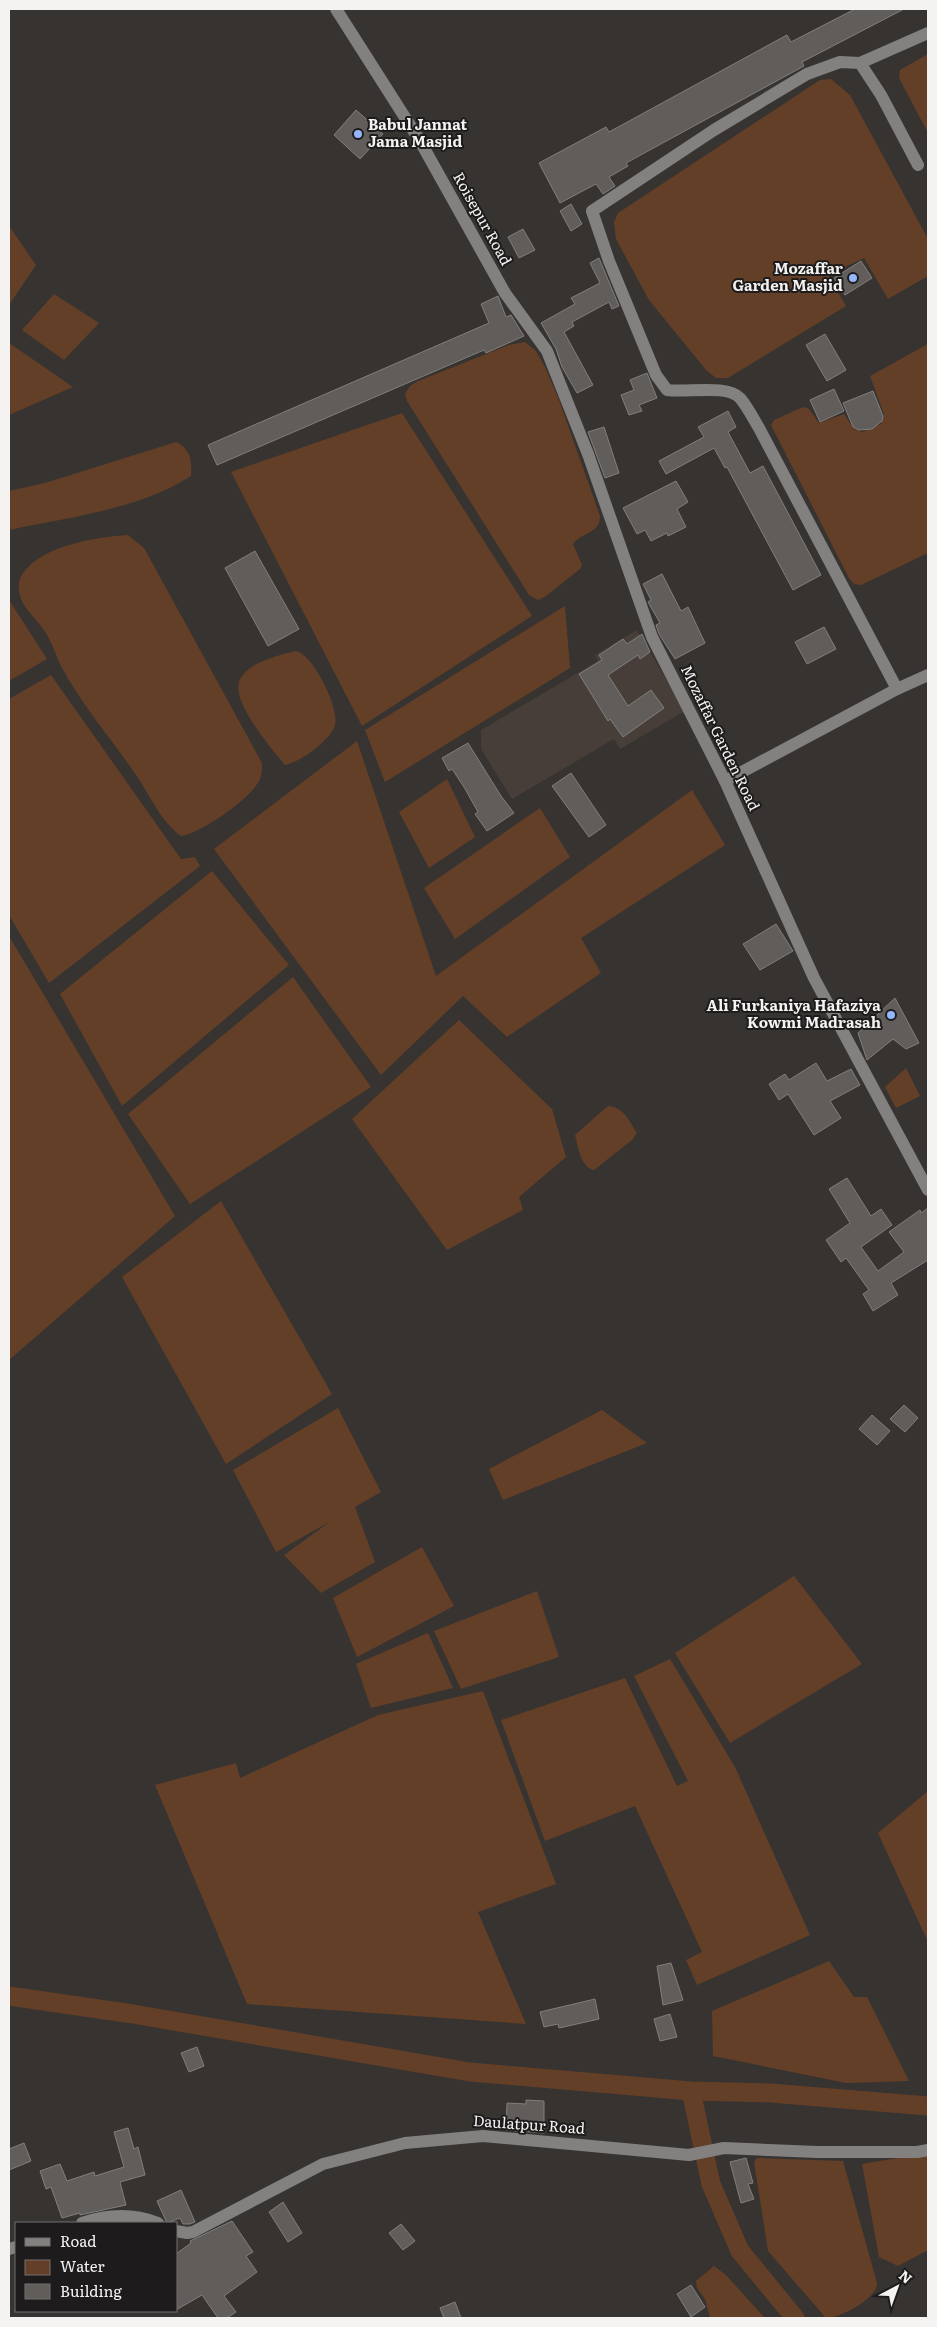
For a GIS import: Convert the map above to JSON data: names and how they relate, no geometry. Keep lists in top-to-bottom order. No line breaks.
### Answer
{"streets":{"street":["Roisepur Road","Mozaffar Garden Road","Daulatpur Road"]},"crossings":[["Roisepur Road","Mozaffar Garden Road"]],"places":["Babul Jannat Jama Masjid","Mozaffar Garden Masjid","Ali Furkaniya Hafaziya Kowmi Madrasah"],"legend":["Road","Water","Building"],"north":"top right"}
